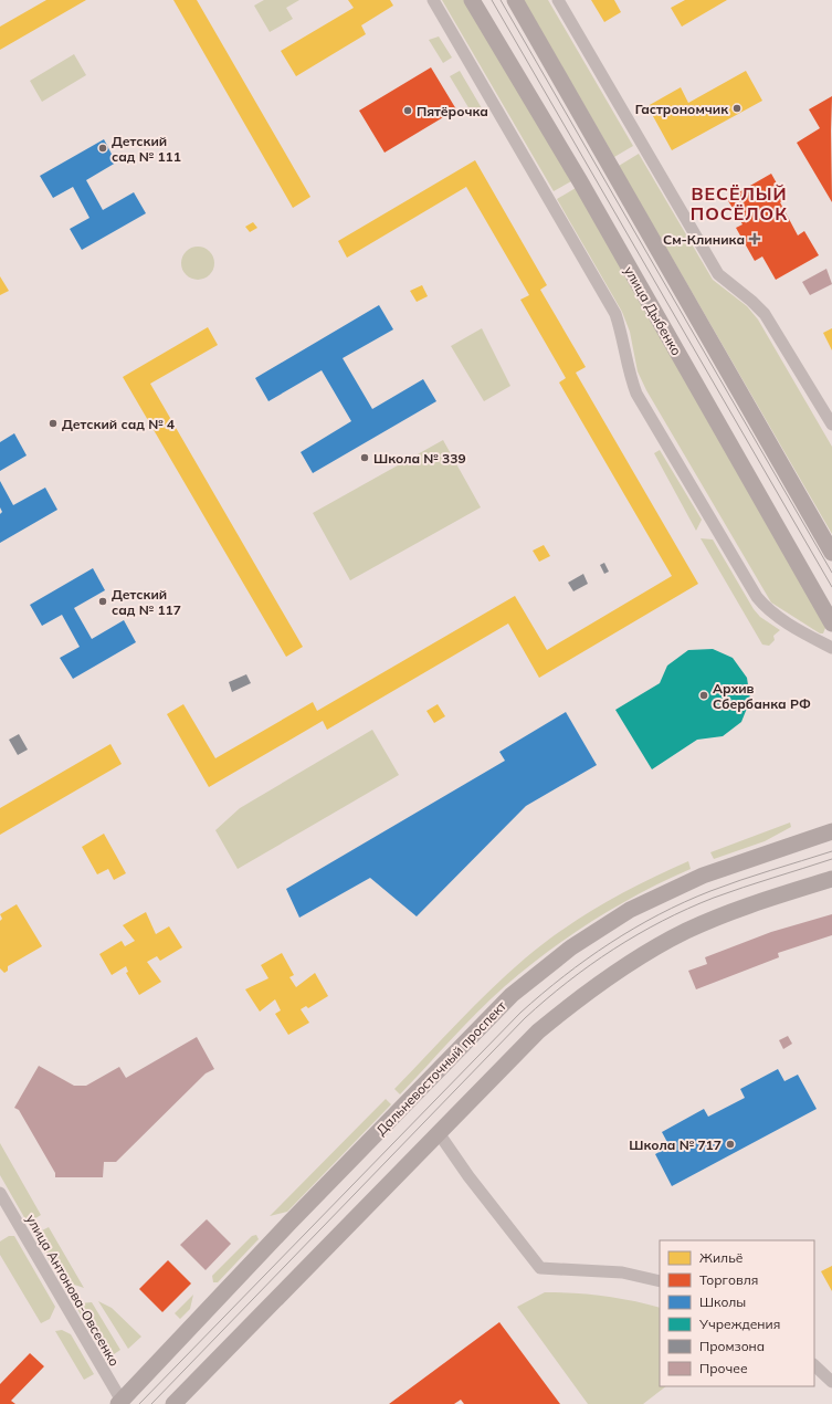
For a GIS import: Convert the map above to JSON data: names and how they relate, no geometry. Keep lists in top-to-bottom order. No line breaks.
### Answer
{"streets":{"main road":["улица Дыбенко","Дальневосточный проспект"],"street":["улица Антонова-Овсеенко"]},"crossings":[["Дальневосточный проспект","улица Антонова-Овсеенко"]],"districts":["ВЕСЁЛЫЙ ПОСЁЛОК"],"places":{"other":["Гастрономчик","Пятёрочка","Детский сад № 111","Детский сад № 4","Школа № 339","Детский сад № 117","Архив Сбербанка РФ","Школа № 717"],"health":["См-Клиника"]},"legend":["Жильё","Торговля","Школы","Учреждения","Промзона","Прочее"]}
